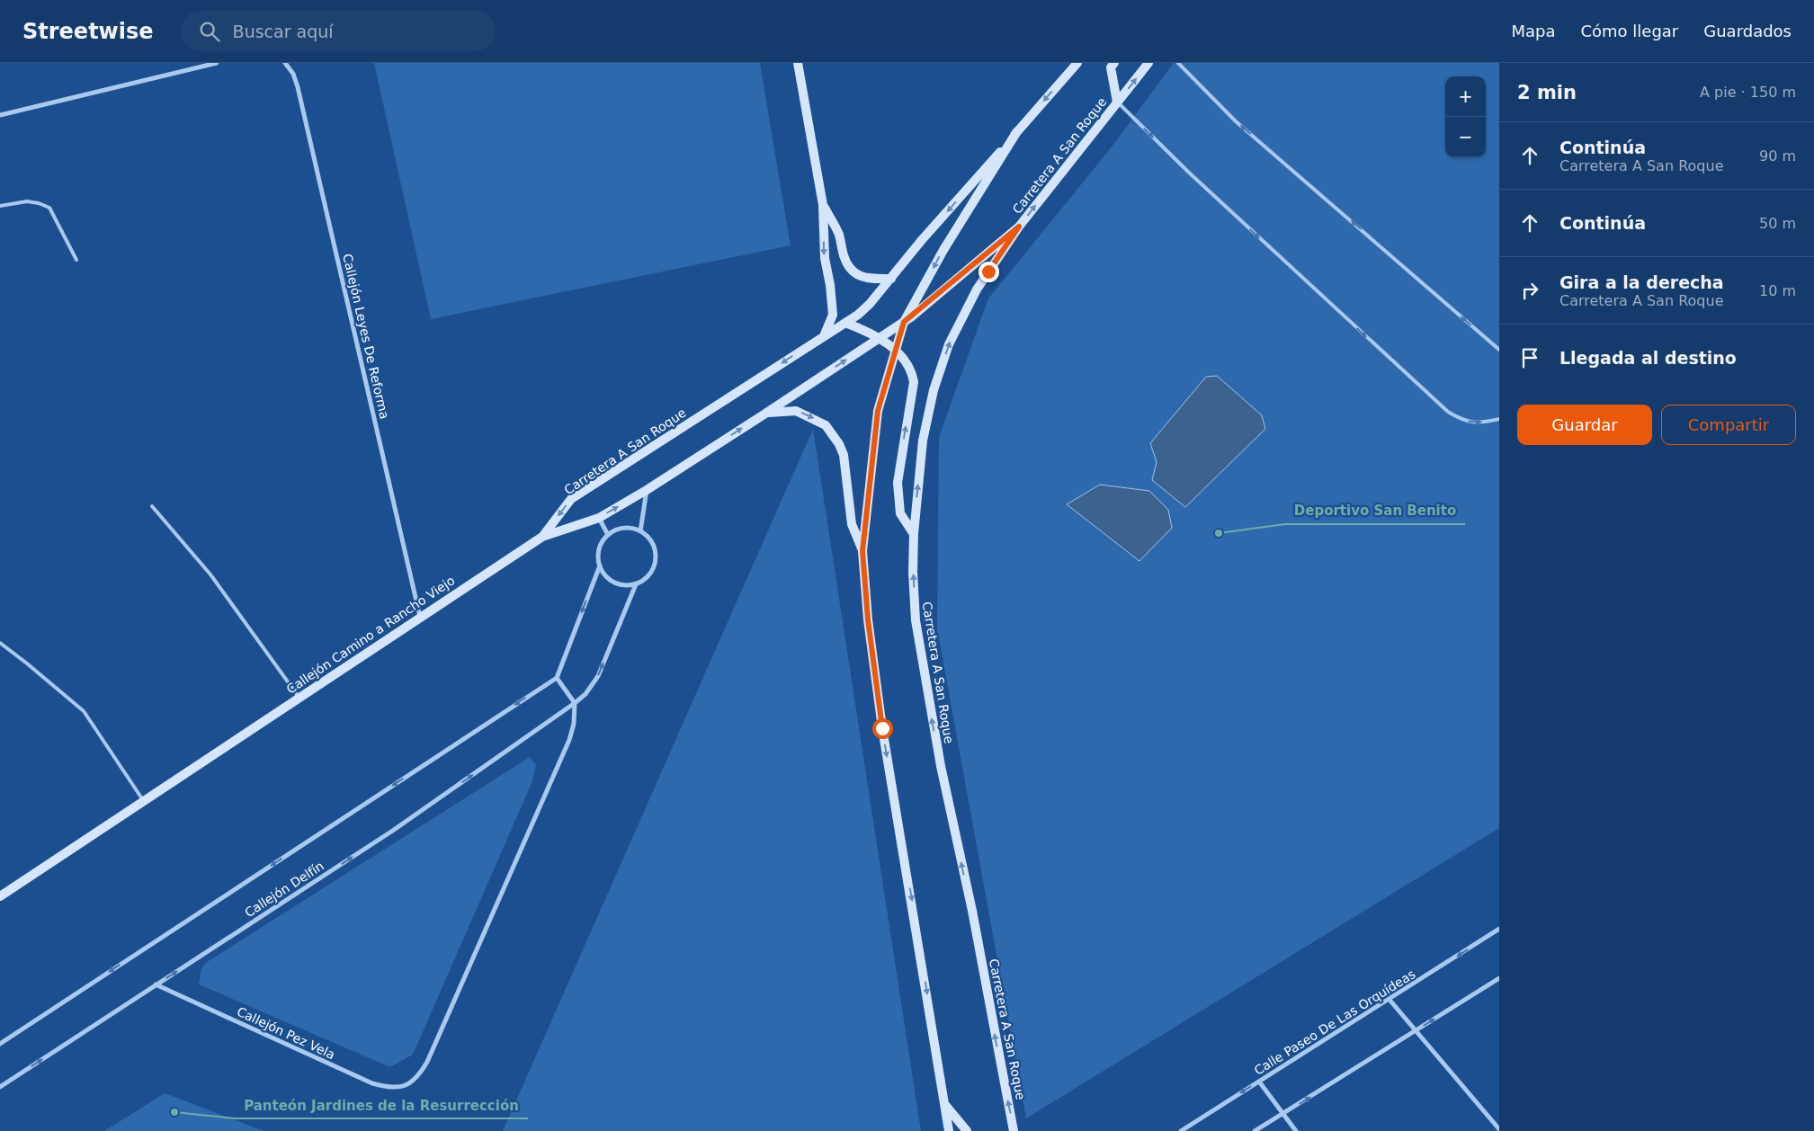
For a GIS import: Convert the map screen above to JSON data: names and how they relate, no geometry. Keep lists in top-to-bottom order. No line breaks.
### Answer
{"streets":{"main road":["Carretera A San Roque","Callejón Camino a Rancho Viejo"],"street":["Callejón Leyes De Reforma","Callejón Delfín","Calle Paseo De Las Orquídeas","Callejón Pez Vela"]},"crossings":[["Carretera A San Roque","Callejón Camino a Rancho Viejo"],["Callejón Leyes De Reforma","Callejón Camino a Rancho Viejo"],["Callejón Delfín","Callejón Pez Vela"]],"one_way":["Calle Paseo De Las Orquídeas"],"places":["Deportivo San Benito","Panteón Jardines de la Resurrección"],"page":{"header":"Streetwise","search":"Buscar aquí","nav":["Mapa","Cómo llegar","Guardados"],"heading":["2 min","A pie · 150 m"],"map_buttons":["+","−"],"list":[["Continúa","Carretera A San Roque","90 m"],["Continúa","50 m"],["Gira a la derecha","Carretera A San Roque","10 m"],"Llegada al destino"],"buttons":["Guardar","Compartir"]}}
